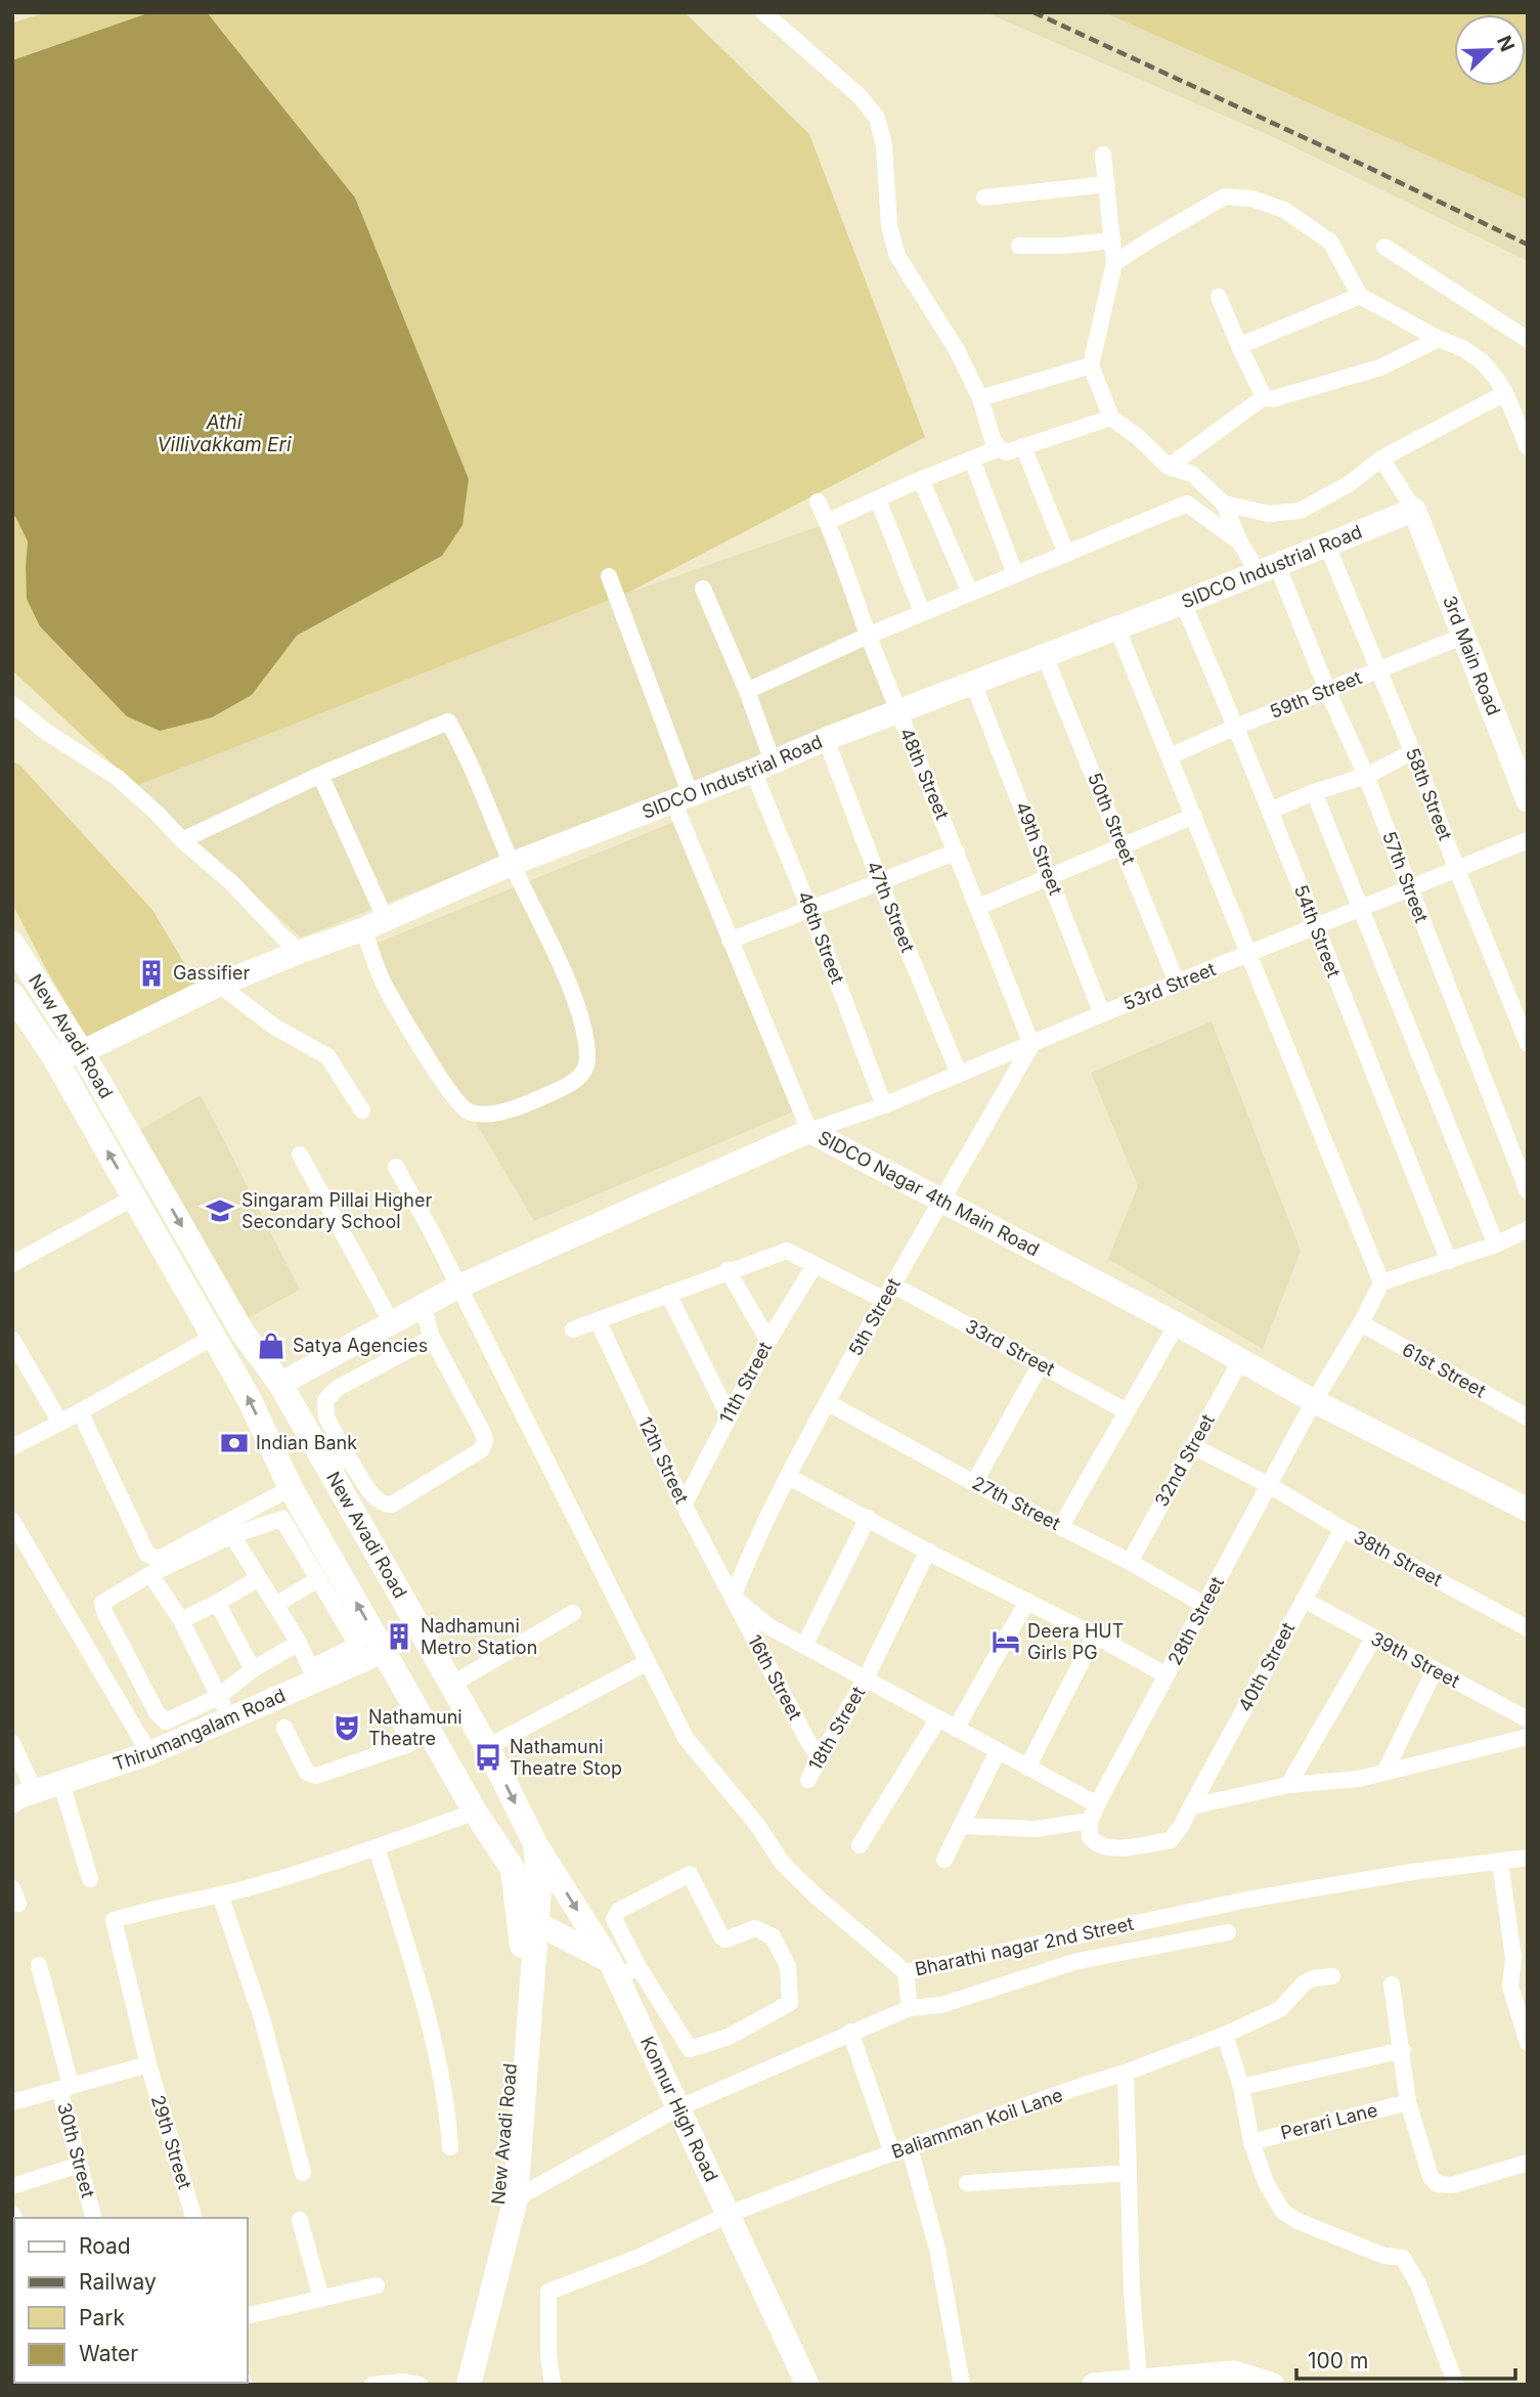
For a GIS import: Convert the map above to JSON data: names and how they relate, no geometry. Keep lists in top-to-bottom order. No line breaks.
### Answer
{"streets":{"main road":["New Avadi Road"],"street":["SIDCO Industrial Road","3rd Main Road","59th Street","48th Street","58th Street","50th Street","49th Street","57th Street","47th Street","54th Street","46th Street","53rd Street","SIDCO Nagar 4th Main Road","5th Street","33rd Street","61st Street","11th Street","12th Street","32nd Street","27th Street","38th Street","28th Street","39th Street","40th Street","16th Street","18th Street","Thirumangalam Road","Bharathi nagar 2nd Street","Konnur High Road","Perari Lane","Baliamman Koil Lane","29th Street","30th Street"]},"crossings":[["SIDCO Industrial Road","3rd Main Road"],["SIDCO Industrial Road","48th Street"],["SIDCO Industrial Road","58th Street"],["SIDCO Industrial Road","50th Street"],["SIDCO Industrial Road","49th Street"],["SIDCO Industrial Road","57th Street"],["SIDCO Industrial Road","47th Street"],["SIDCO Industrial Road","54th Street"],["SIDCO Industrial Road","46th Street"],["SIDCO Industrial Road","New Avadi Road"],["3rd Main Road","59th Street"],["59th Street","58th Street"],["59th Street","57th Street"],["59th Street","54th Street"],["48th Street","53rd Street"],["48th Street","5th Street"],["58th Street","53rd Street"],["50th Street","53rd Street"],["49th Street","53rd Street"],["57th Street","53rd Street"],["47th Street","53rd Street"],["54th Street","53rd Street"],["46th Street","53rd Street"],["53rd Street","SIDCO Nagar 4th Main Road"],["53rd Street","5th Street"],["New Avadi Road","SIDCO Nagar 4th Main Road"],["New Avadi Road","Thirumangalam Road"],["New Avadi Road","Konnur High Road"],["SIDCO Nagar 4th Main Road","5th Street"],["SIDCO Nagar 4th Main Road","32nd Street"],["SIDCO Nagar 4th Main Road","28th Street"],["5th Street","33rd Street"],["5th Street","12th Street"],["5th Street","27th Street"],["5th Street","16th Street"],["61st Street","28th Street"],["11th Street","12th Street"],["12th Street","16th Street"],["32nd Street","27th Street"],["32nd Street","38th Street"],["27th Street","28th Street"],["38th Street","28th Street"],["38th Street","40th Street"],["28th Street","40th Street"],["39th Street","40th Street"],["16th Street","18th Street"],["Konnur High Road","Baliamman Koil Lane"]],"water":["Athi Villivakkam Eri"],"places":{"building":["Gassifier","Nadhamuni Metro Station"],"school or university":["Singaram Pillai Higher Secondary School"],"shop":["Satya Agencies"],"bank":["Indian Bank"],"hotel":["Deera HUT Girls PG"],"theatre":["Nathamuni Theatre"],"bus stop":["Nathamuni Theatre Stop"]},"legend":["Road","Railway","Park","Water"],"scale_bar":"100 m","north":"top right"}
